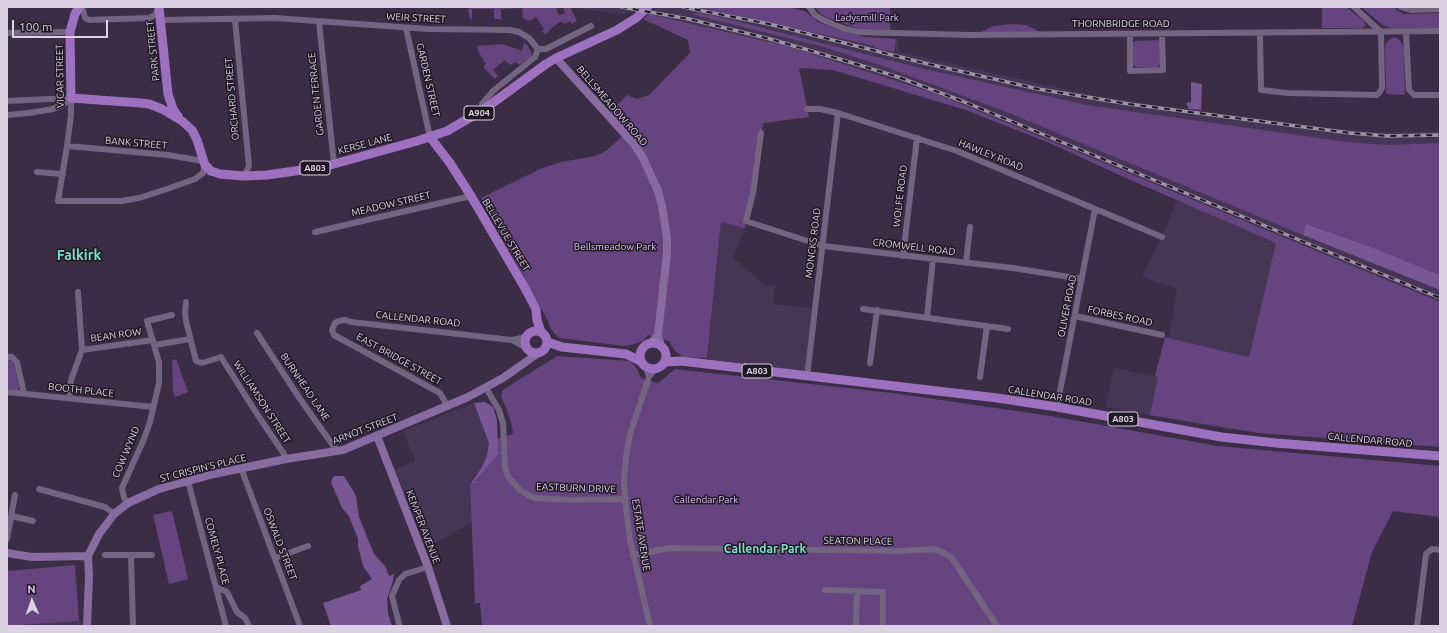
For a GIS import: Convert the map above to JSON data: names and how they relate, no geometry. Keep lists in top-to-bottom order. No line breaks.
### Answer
{"streets":{"main road":["PARK STREET","VICAR STREET","BELLSMEADOW ROAD","A904","KERSE LANE","A803","BELLEVUE STREET","CALLENDAR ROAD","ARNOT STREET","ST CRISPIN'S PLACE","KEMPER AVENUE"],"street":["WEIR STREET","THORNBRIDGE ROAD","GARDEN STREET","GARDEN TERRACE","ORCHARD STREET","BANK STREET","HAWLEY ROAD","WOLFE ROAD","MEADOW STREET","MONCKS ROAD","CROMWELL ROAD","OLIVER ROAD","FORBES ROAD","BEAN ROW","EAST BRIDGE STREET","BURNHEAD LANE","BOOTH PLACE","WILLIAMSON STREET","COW WYND","EASTBURN DRIVE","ESTATE AVENUE","SEATON PLACE","OSWALD STREET","COMELY PLACE"]},"crossings":[["WEIR STREET","PARK STREET"],["WEIR STREET","GARDEN STREET"],["WEIR STREET","GARDEN TERRACE"],["WEIR STREET","ORCHARD STREET"],["VICAR STREET","BANK STREET"],["VICAR STREET","KERSE LANE"],["GARDEN STREET","KERSE LANE"],["GARDEN STREET","BELLEVUE STREET"],["GARDEN TERRACE","KERSE LANE"],["ORCHARD STREET","KERSE LANE"],["BELLSMEADOW ROAD","KERSE LANE"],["BELLSMEADOW ROAD","CALLENDAR ROAD"],["BELLSMEADOW ROAD","ESTATE AVENUE"],["BANK STREET","KERSE LANE"],["KERSE LANE","BELLEVUE STREET"],["HAWLEY ROAD","WOLFE ROAD"],["HAWLEY ROAD","MONCKS ROAD"],["HAWLEY ROAD","OLIVER ROAD"],["WOLFE ROAD","CROMWELL ROAD"],["MEADOW STREET","BELLEVUE STREET"],["BELLEVUE STREET","CALLENDAR ROAD"],["MONCKS ROAD","CROMWELL ROAD"],["MONCKS ROAD","CALLENDAR ROAD"],["CROMWELL ROAD","OLIVER ROAD"],["OLIVER ROAD","FORBES ROAD"],["OLIVER ROAD","CALLENDAR ROAD"],["CALLENDAR ROAD","EAST BRIDGE STREET"],["CALLENDAR ROAD","ARNOT STREET"],["CALLENDAR ROAD","ESTATE AVENUE"],["BEAN ROW","WILLIAMSON STREET"],["BEAN ROW","COW WYND"],["EAST BRIDGE STREET","ARNOT STREET"],["BURNHEAD LANE","ARNOT STREET"],["BOOTH PLACE","COW WYND"],["WILLIAMSON STREET","ARNOT STREET"],["WILLIAMSON STREET","ST CRISPIN'S PLACE"],["ARNOT STREET","ST CRISPIN'S PLACE"],["ARNOT STREET","EASTBURN DRIVE"],["ARNOT STREET","KEMPER AVENUE"],["COW WYND","ST CRISPIN'S PLACE"],["ST CRISPIN'S PLACE","OSWALD STREET"],["ST CRISPIN'S PLACE","COMELY PLACE"],["EASTBURN DRIVE","ESTATE AVENUE"],["ESTATE AVENUE","SEATON PLACE"]],"districts":["Falkirk","Callendar Park"],"parks":["Ladysmill Park","Bellsmeadow Park","Callendar Park"],"scale_bar":"100 m","north":"top"}
